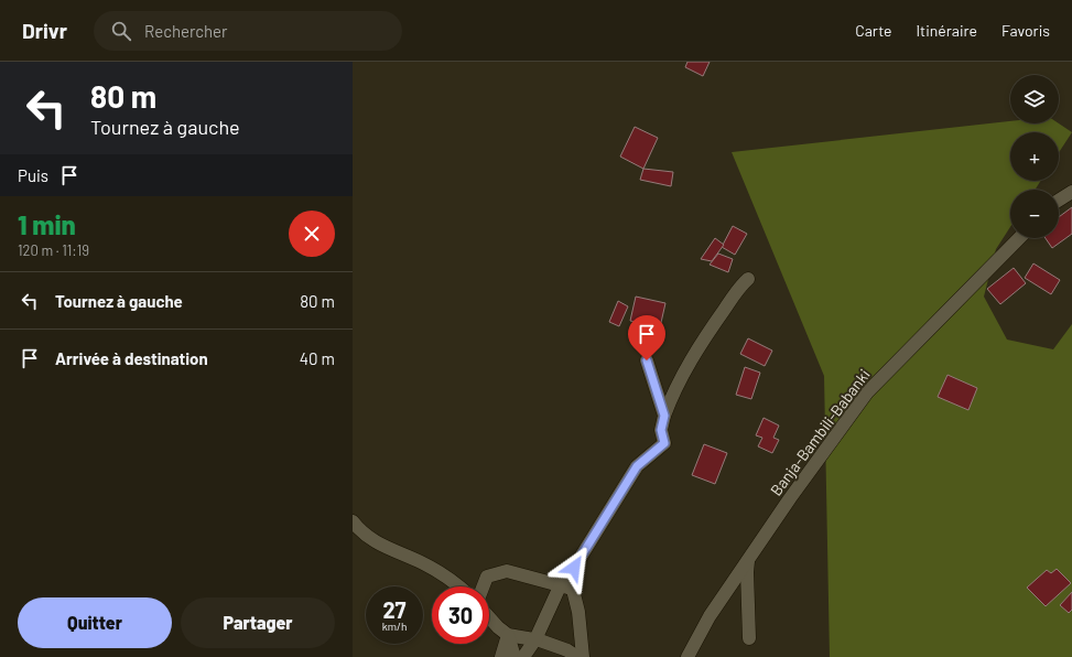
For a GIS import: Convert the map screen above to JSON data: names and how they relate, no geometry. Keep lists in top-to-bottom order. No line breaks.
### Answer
{"streets":{"street":["Banja-Bambili-Babanki"]},"page":{"header":"Drivr","search":"Rechercher","nav":["Carte","Itinéraire","Favoris"],"turn":["80 m","Tournez à gauche"],"map_buttons":["+","−"],"then":"Puis","heading":["1 min","120 m · 11:19"],"list":[{"name":"Tournez à gauche","value":"80 m"},{"name":"Arrivée à destination","value":"40 m"}],"speed":"27 km/h","limit":"30","buttons":["Quitter","Partager"]}}
